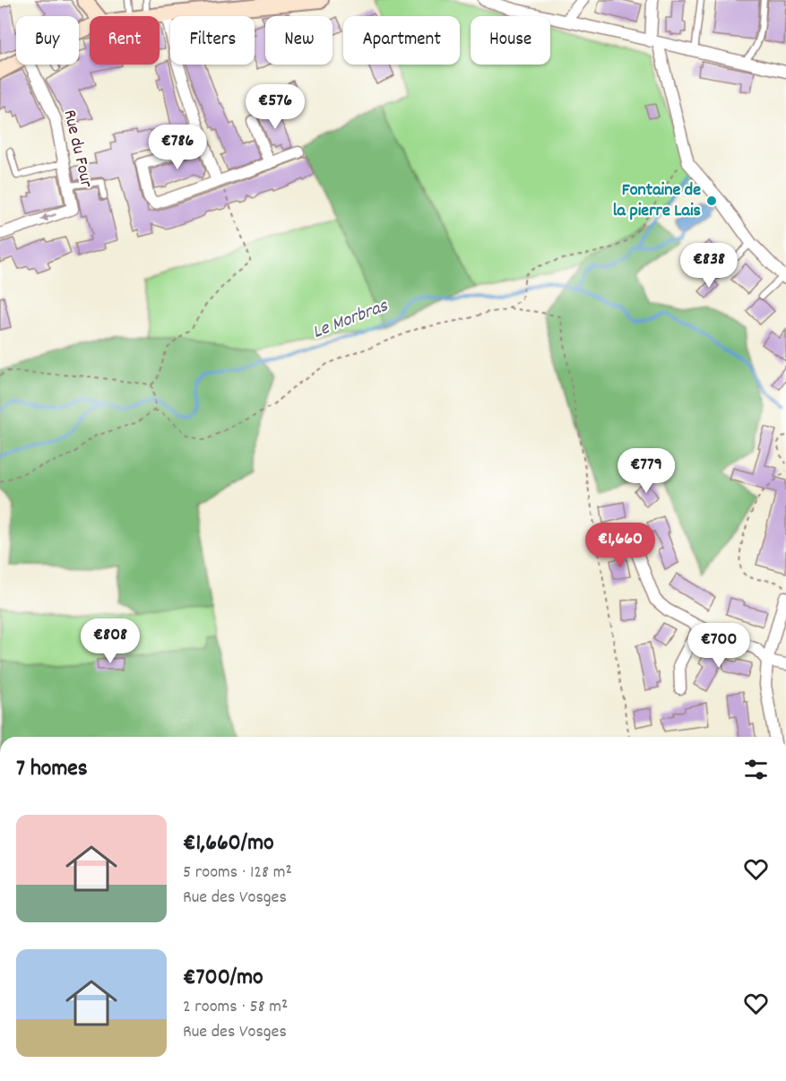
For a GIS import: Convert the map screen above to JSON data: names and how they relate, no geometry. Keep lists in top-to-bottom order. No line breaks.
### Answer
{"streets":{"street":["Rue du Four"]},"one_way":["Rue du Four"],"water":["Le Morbras"],"places":["Fontaine de la pierre Lais"],"page":{"chip":["Buy","Rent","Filters","New","Apartment","House"],"price":["€576","€786","€838","€779","€1,660","€808","€700"],"heading":"7 homes","list":[{"name":"€1,660/mo","note":"5 rooms · 128 m² · Rue des Vosges"},{"name":"€700/mo","note":"2 rooms · 58 m² · Rue des Vosges"}]}}
